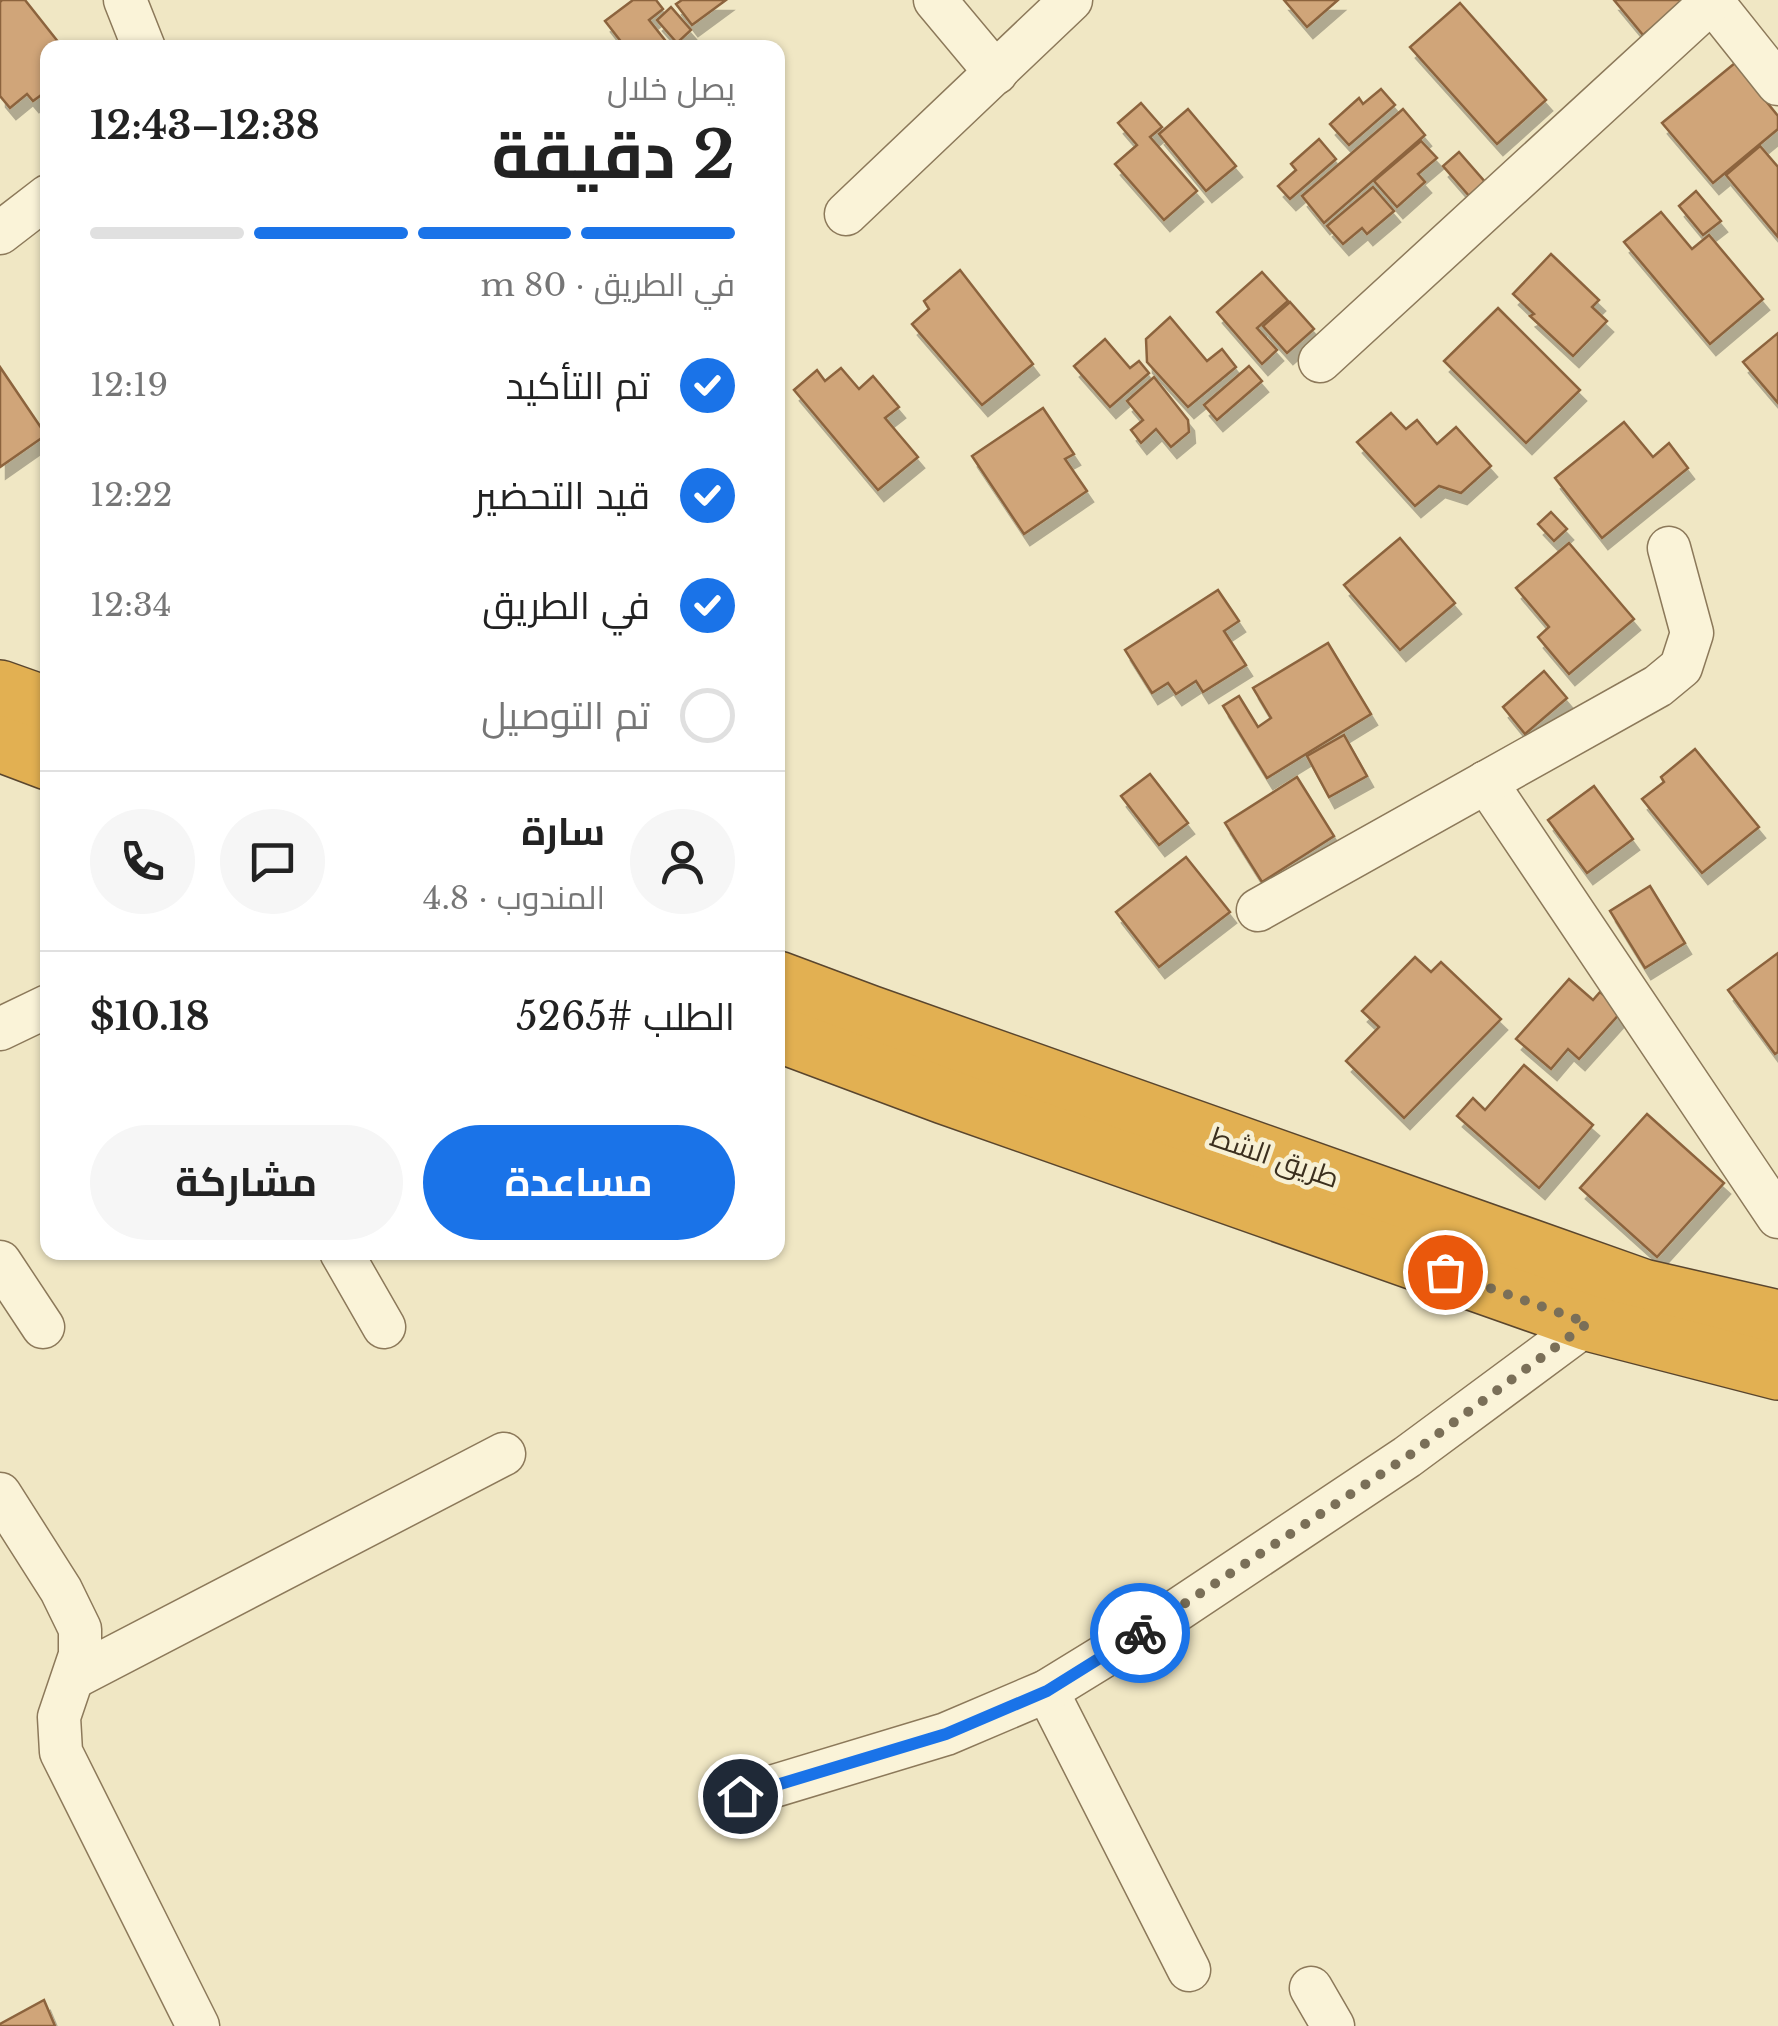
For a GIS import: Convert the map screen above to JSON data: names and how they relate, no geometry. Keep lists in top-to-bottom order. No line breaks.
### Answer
{"streets":{"highway":["طريق الشط"]},"page":{"heading":["2 دقيقة","يصل خلال","12:38–12:43"],"panel":["سارة","المندوب · 4.8","الطلب #5265","$10.18"],"bar":"في الطريق · 80 m","list":[["تم التأكيد","12:19"],["قيد التحضير","12:22"],["في الطريق","12:34"],"تم التوصيل"],"buttons":["مساعدة","مشاركة"]}}
